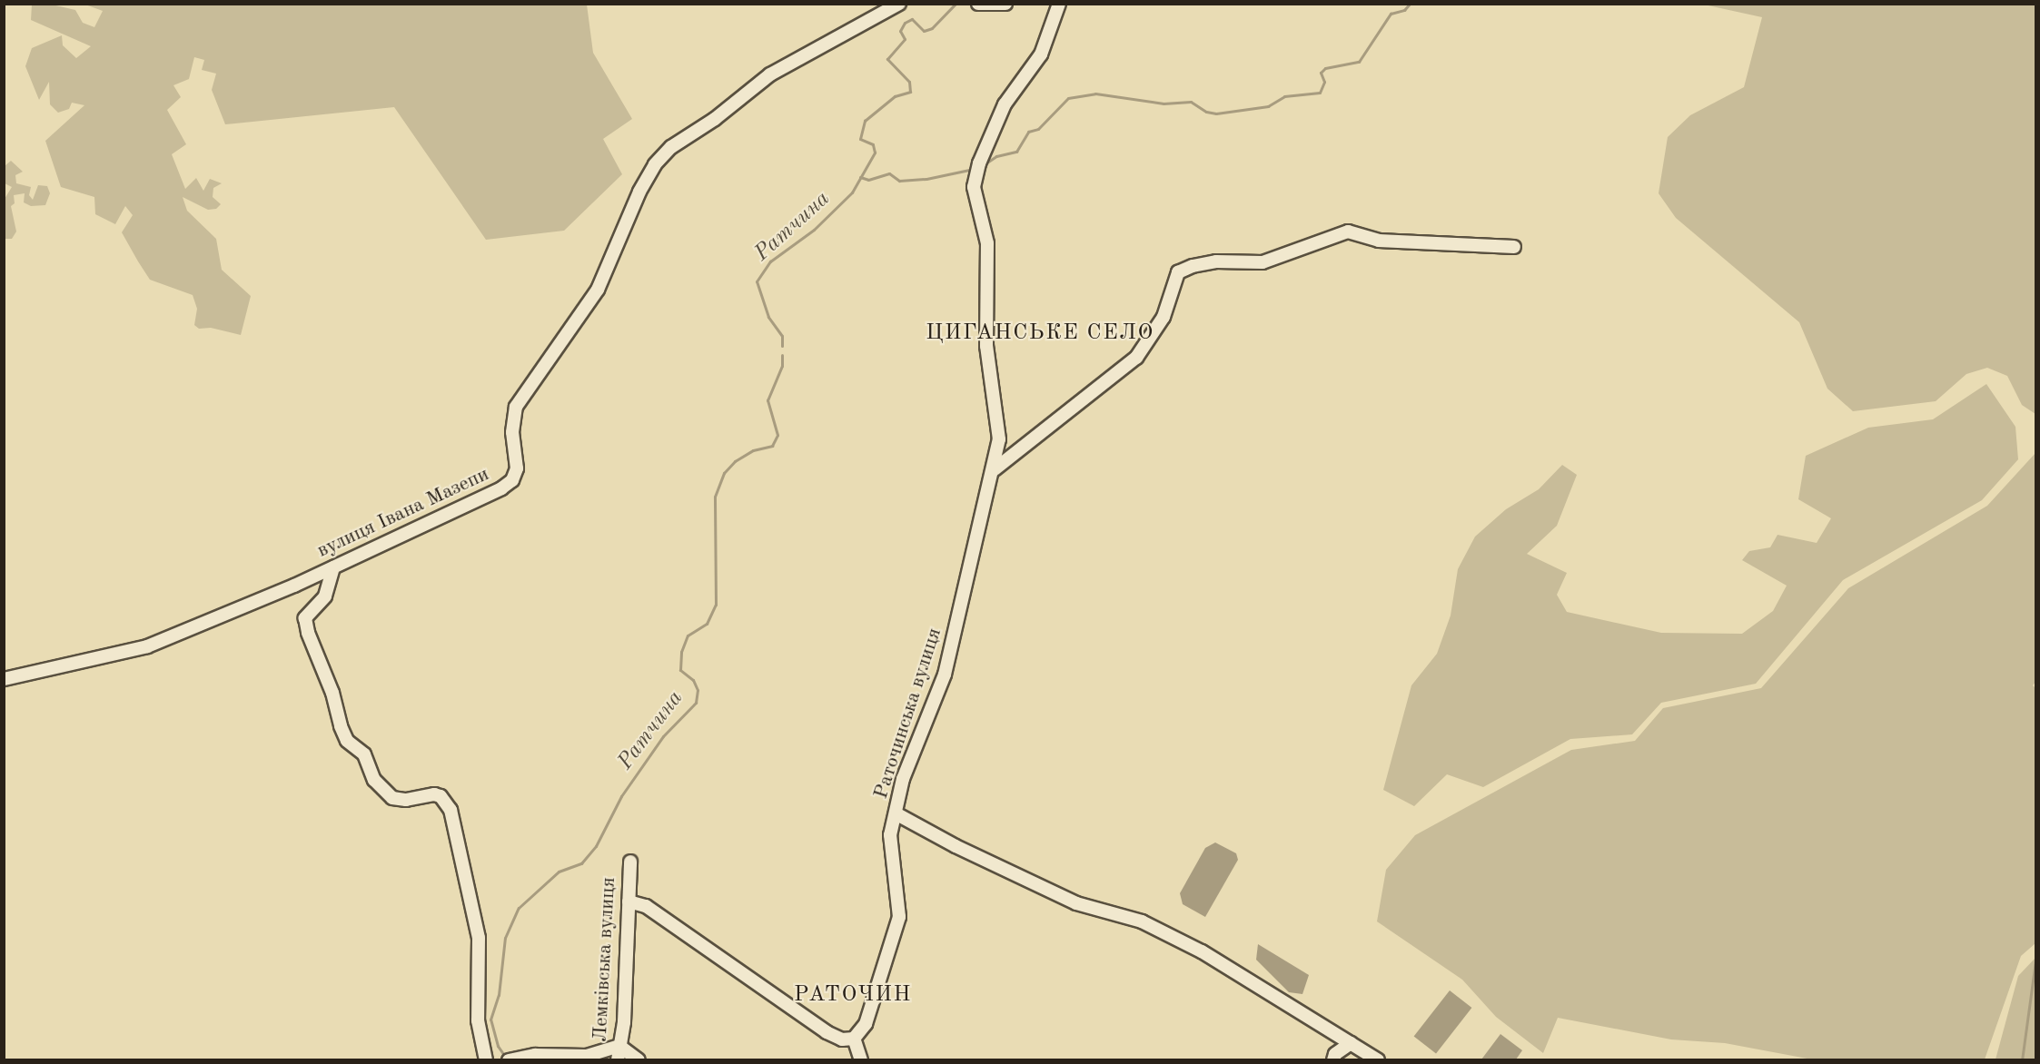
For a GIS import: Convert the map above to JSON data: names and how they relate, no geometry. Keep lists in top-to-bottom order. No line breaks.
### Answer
{"streets":{"street":["вулиця Івана Мазепи","Раточинська вулиця","Лемківська вулиця"]},"districts":["ЦИГАНСЬКЕ СЕЛО","РАТОЧИН"],"water":["Ратчина"]}
